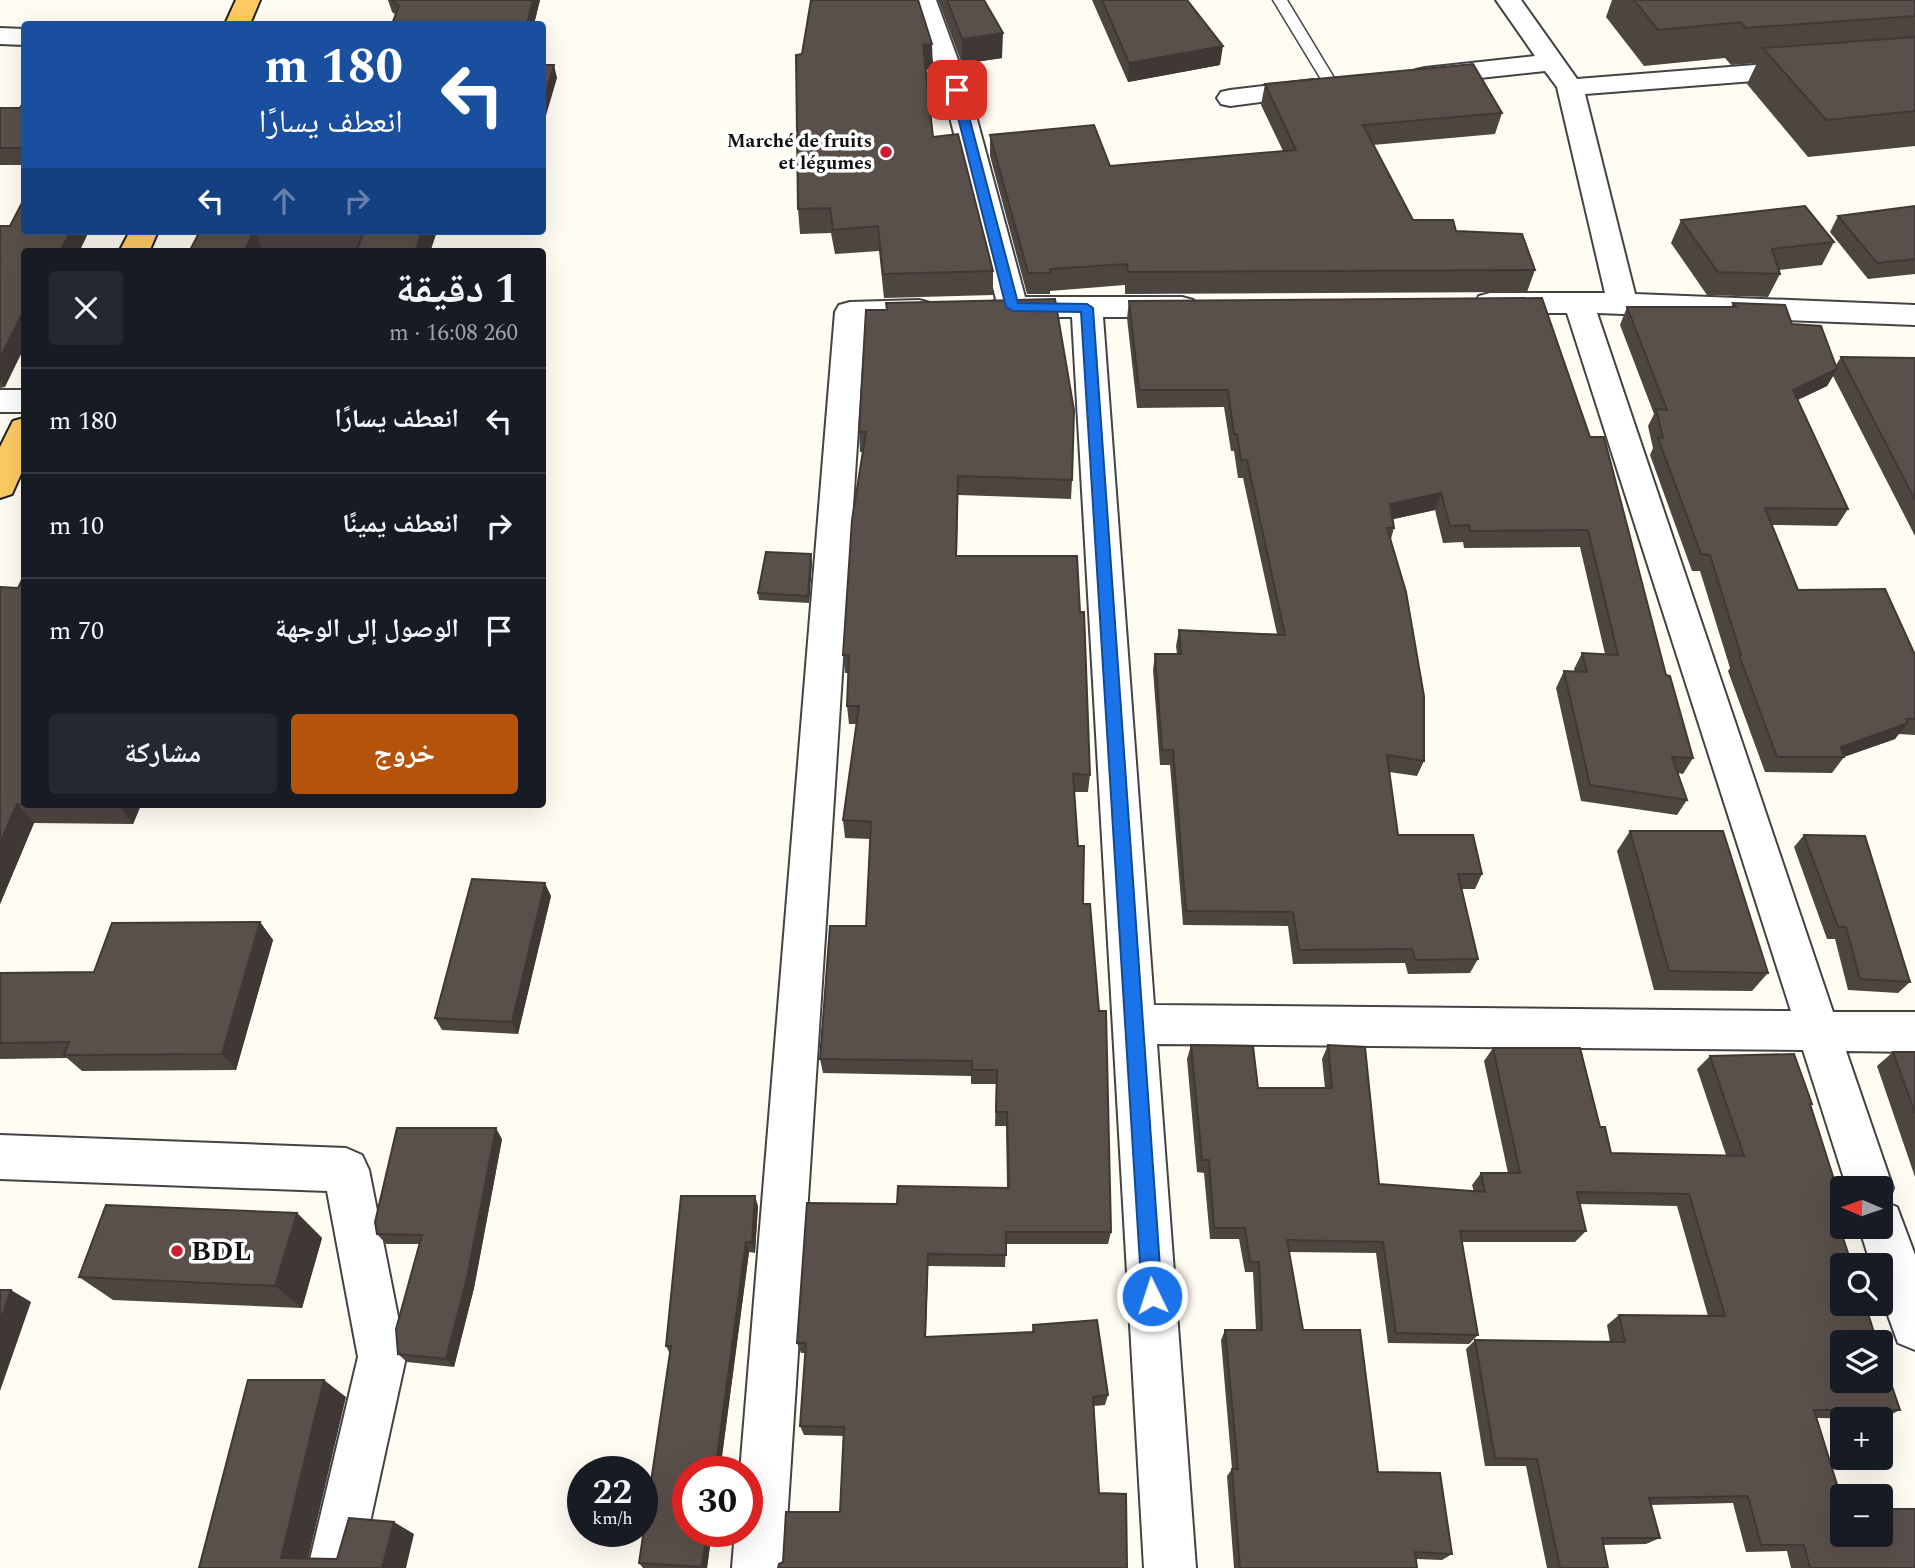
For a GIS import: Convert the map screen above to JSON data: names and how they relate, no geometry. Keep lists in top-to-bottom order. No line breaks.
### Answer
{"places":["Marché de fruits et légumes","BDL"],"north":"left","page":{"turn":["180 m","انعطف يسارًا"],"heading":["1 دقيقة","260 m · 16:08"],"list":[{"name":"انعطف يسارًا","value":"180 m"},{"name":"انعطف يمينًا","value":"10 m"},{"name":"الوصول إلى الوجهة","value":"70 m"}],"buttons":["خروج","مشاركة"],"map_buttons":["+","−"],"speed":"22 km/h","limit":"30"}}
